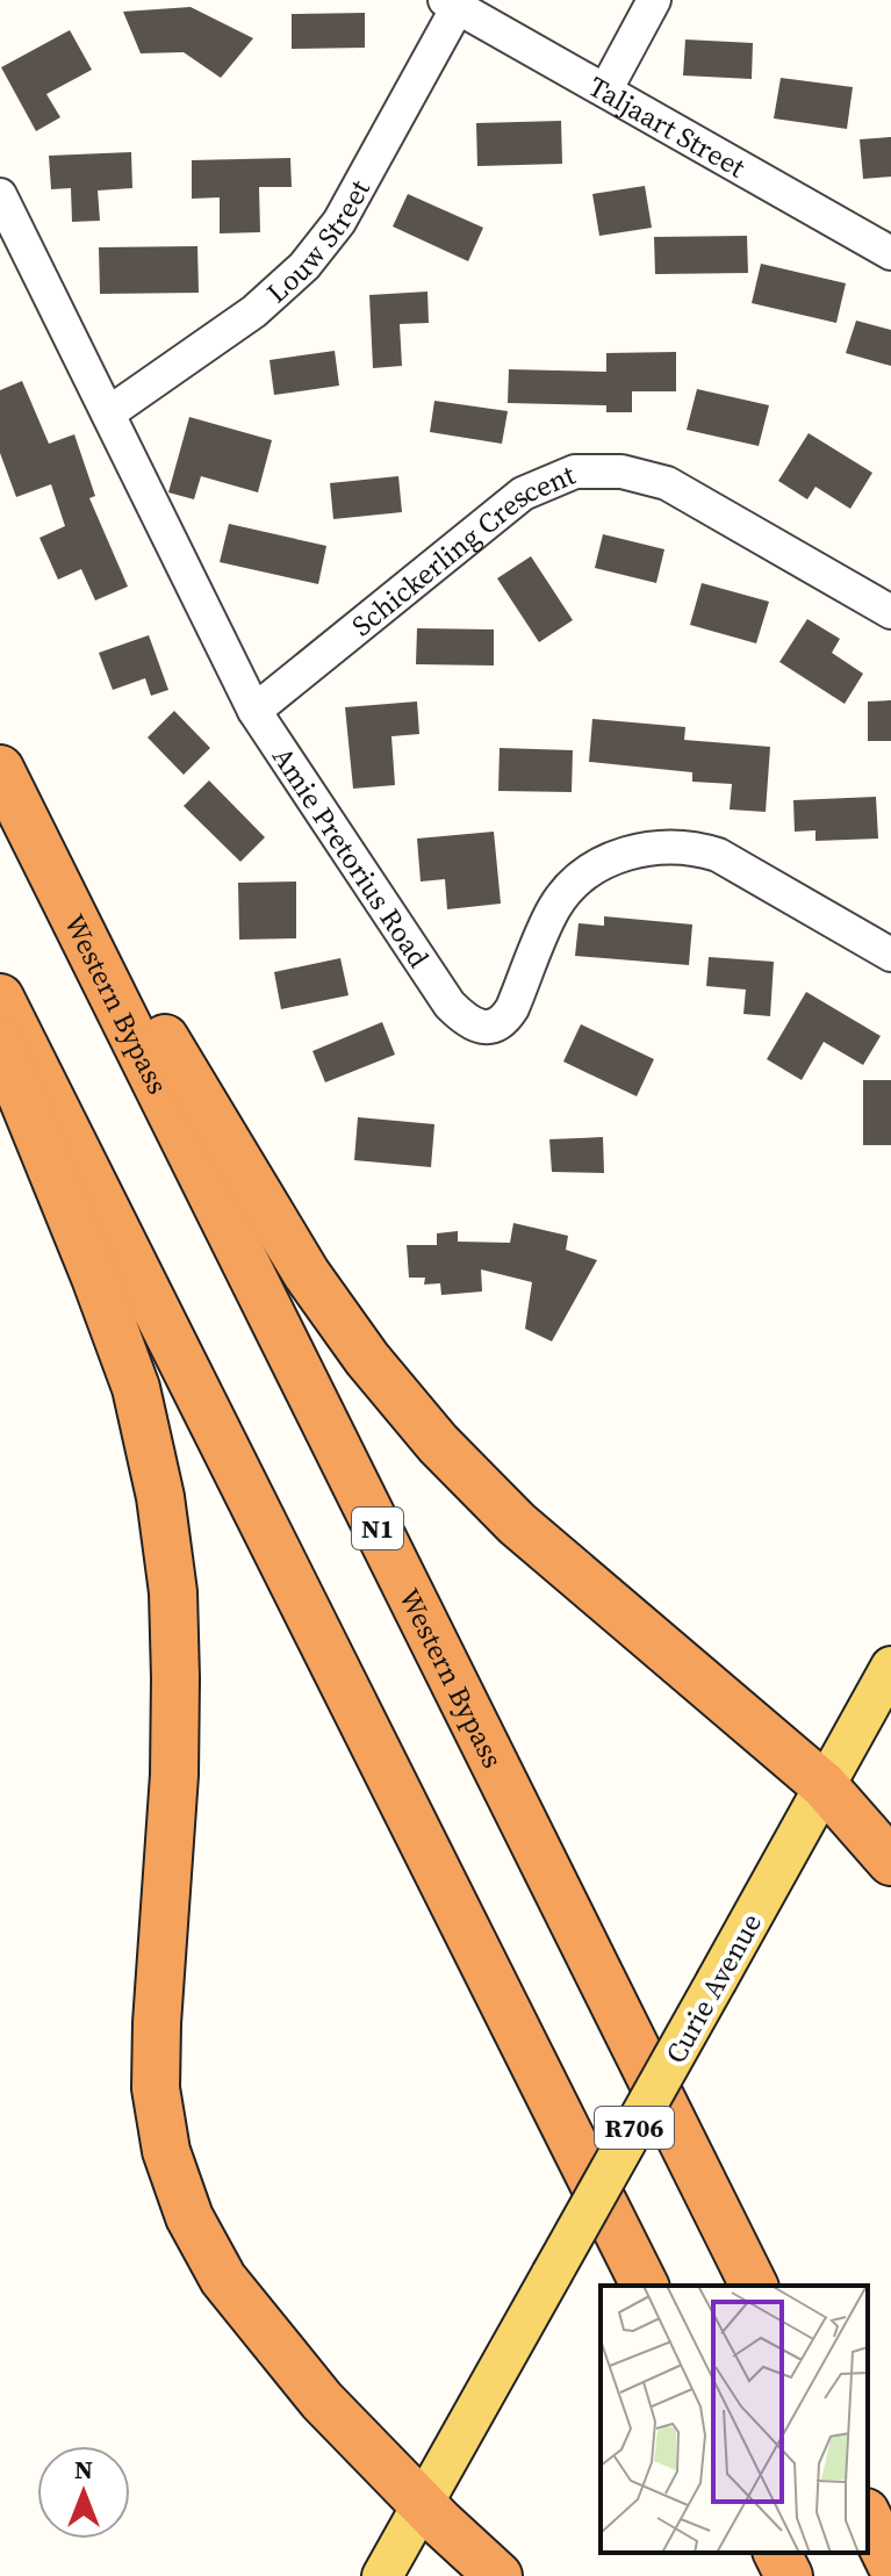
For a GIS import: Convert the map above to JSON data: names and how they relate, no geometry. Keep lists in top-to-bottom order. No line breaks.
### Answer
{"streets":{"highway":["Western Bypass","N1"],"main road":["Curie Avenue","R706"],"street":["Taljaart Street","Louw Street","Schickerling Crescent","Amie Pretorius Road"]},"crossings":[["Taljaart Street","Louw Street"],["Louw Street","Amie Pretorius Road"],["Schickerling Crescent","Amie Pretorius Road"],["Curie Avenue","R706"]],"north":"top"}
